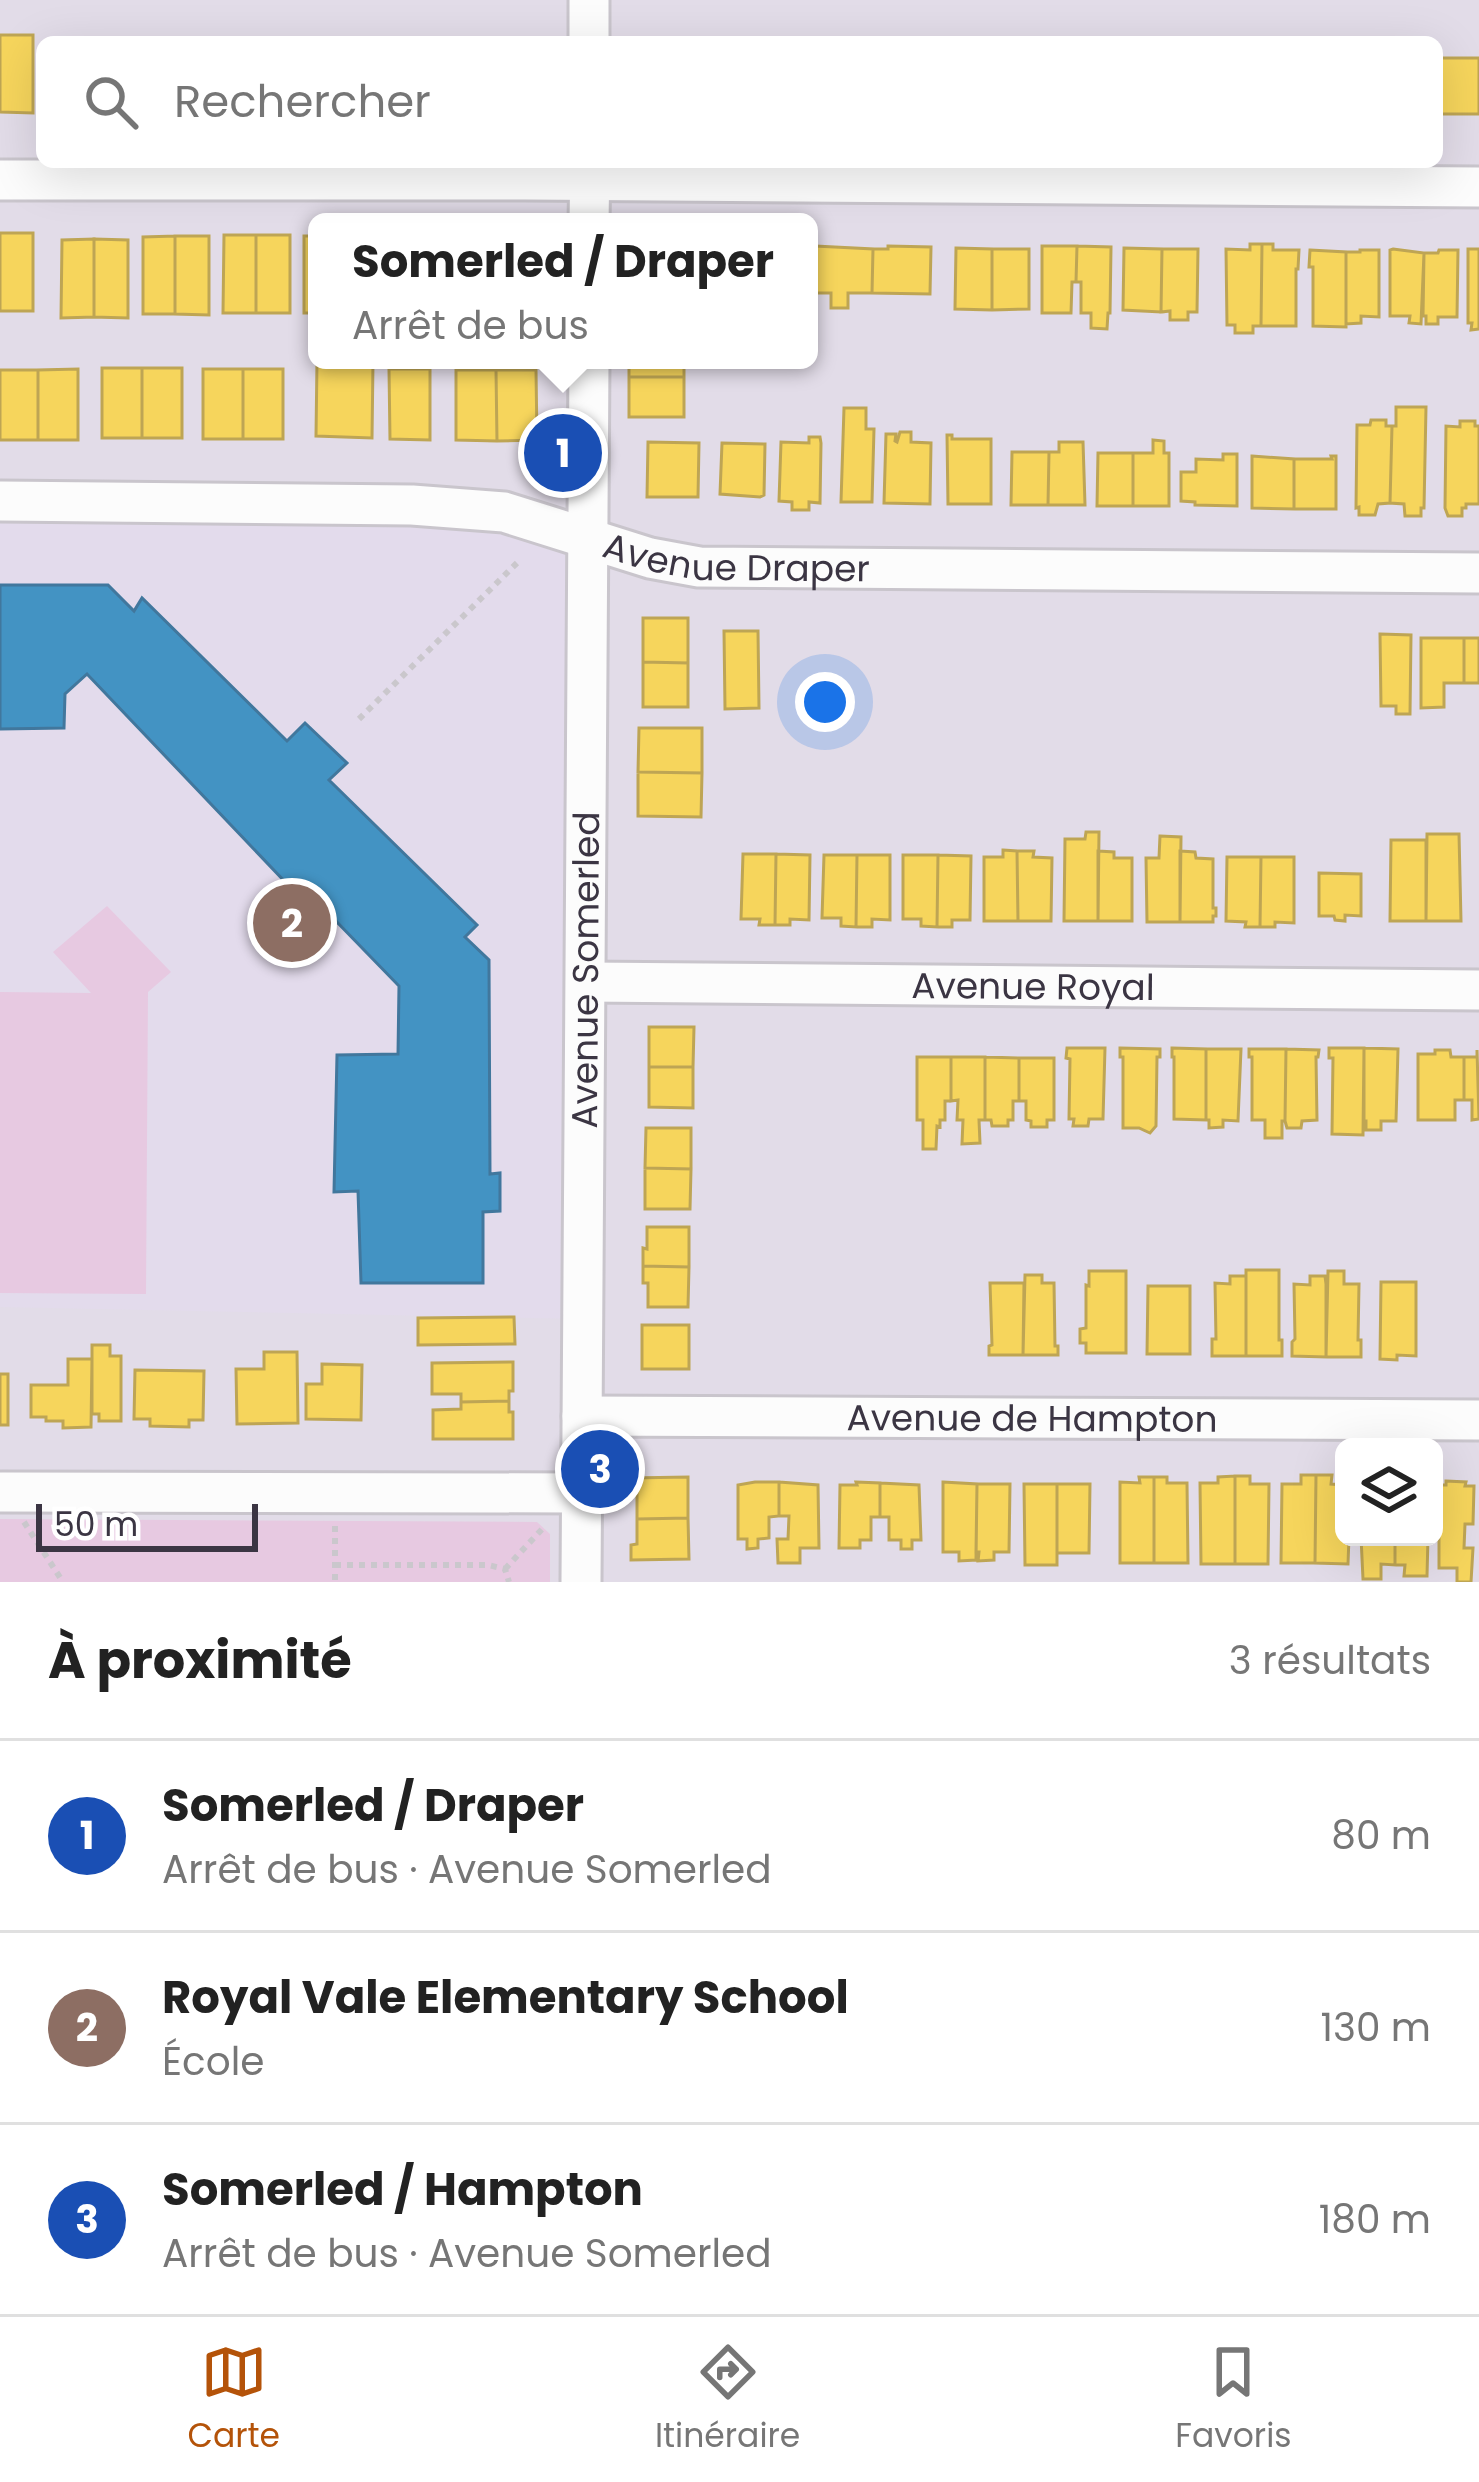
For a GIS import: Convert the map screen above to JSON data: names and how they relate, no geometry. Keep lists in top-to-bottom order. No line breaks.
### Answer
{"streets":{"street":["Avenue Draper","Avenue Somerled","Avenue Royal","Avenue de Hampton"]},"crossings":[["Avenue Draper","Avenue Somerled"],["Avenue Somerled","Avenue Royal"],["Avenue Somerled","Avenue de Hampton"]],"scale_bar":"50 m","page":{"search":"Rechercher","popup":["Somerled / Draper","Arrêt de bus"],"pins":["1","2","3"],"scale":"50 m","heading":["À proximité","3 résultats"],"list":[{"mark":"1","name":"Somerled / Draper","note":"Arrêt de bus · Avenue Somerled","value":"80 m"},{"mark":"2","name":"Royal Vale Elementary School","note":"École","value":"130 m"},{"mark":"3","name":"Somerled / Hampton","note":"Arrêt de bus · Avenue Somerled","value":"180 m"}],"nav":["Carte","Itinéraire","Favoris"]}}
